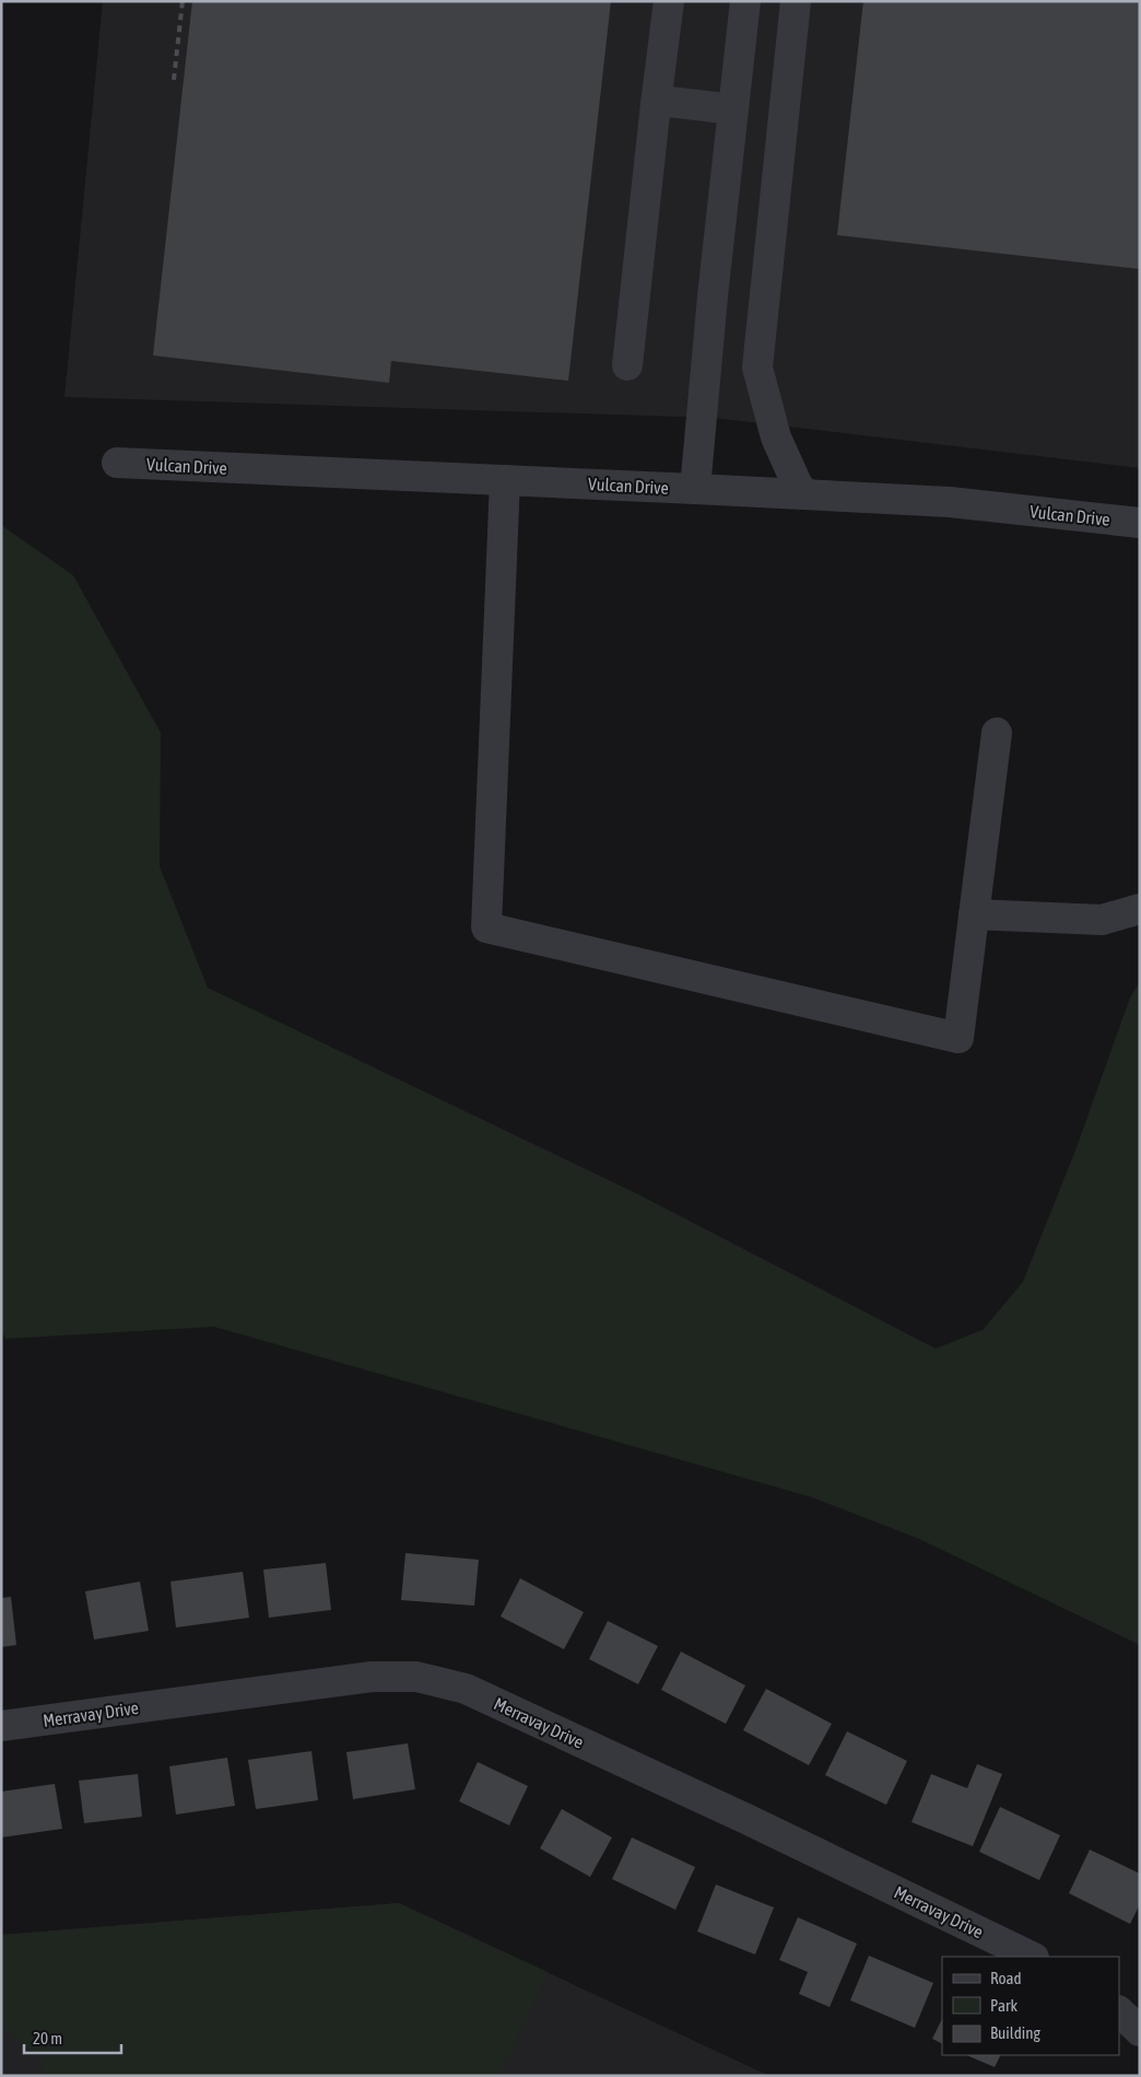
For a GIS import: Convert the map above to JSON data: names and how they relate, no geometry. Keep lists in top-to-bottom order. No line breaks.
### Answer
{"streets":{"street":["Vulcan Drive","Merravay Drive"]},"legend":["Road","Park","Building"],"scale_bar":"20 m"}
